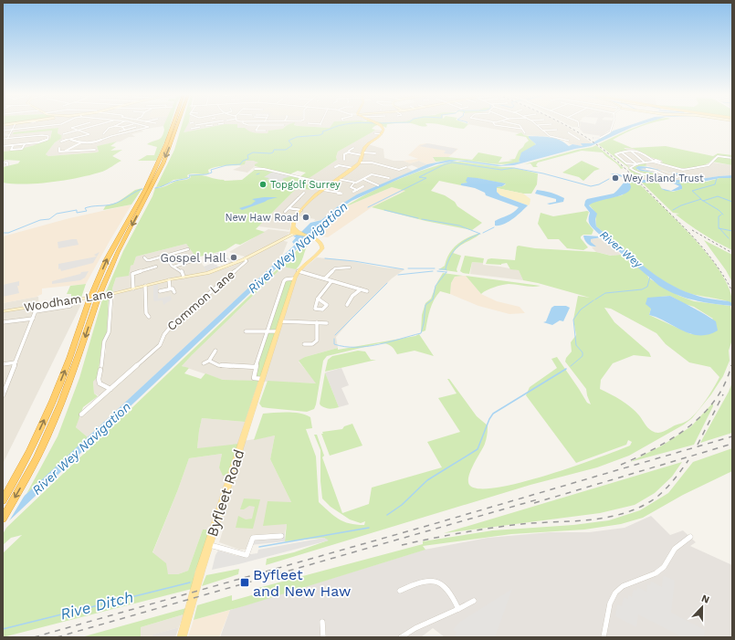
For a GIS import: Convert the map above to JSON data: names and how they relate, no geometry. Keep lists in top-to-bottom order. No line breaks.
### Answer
{"streets":{"main road":["Byfleet Road"],"street":["Woodham Lane","Common Lane"]},"crossings":[["Woodham Lane","Common Lane"],["Woodham Lane","Byfleet Road"]],"water":["River Wey Navigation","River Wey","Rive Ditch"],"places":{"other":["Wey Island Trust","Topgolf Surrey","New Haw Road","Gospel Hall"],"transit":["Byfleet and New Haw"]},"north":"top"}
